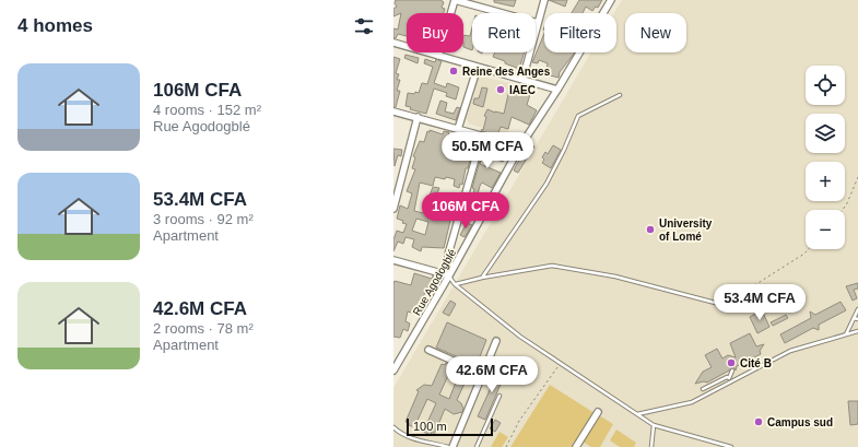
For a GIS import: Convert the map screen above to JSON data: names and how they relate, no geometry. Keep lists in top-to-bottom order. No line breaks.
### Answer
{"streets":{"street":["Rue Agodogblé"]},"places":["Reine des Anges","IAEC","University of Lomé","Cité B","Campus sud"],"scale_bar":"100 m","page":{"heading":"4 homes","chip":["Buy","Rent","Filters","New"],"list":[{"name":"106M CFA","note":"4 rooms · 152 m² · Rue Agodogblé"},{"name":"53.4M CFA","note":"3 rooms · 92 m² · Apartment"},{"name":"42.6M CFA","note":"2 rooms · 78 m² · Apartment"}],"map_buttons":["+","−"],"price":["50.5M CFA","106M CFA","53.4M CFA","42.6M CFA"],"scale":"100 m"}}
